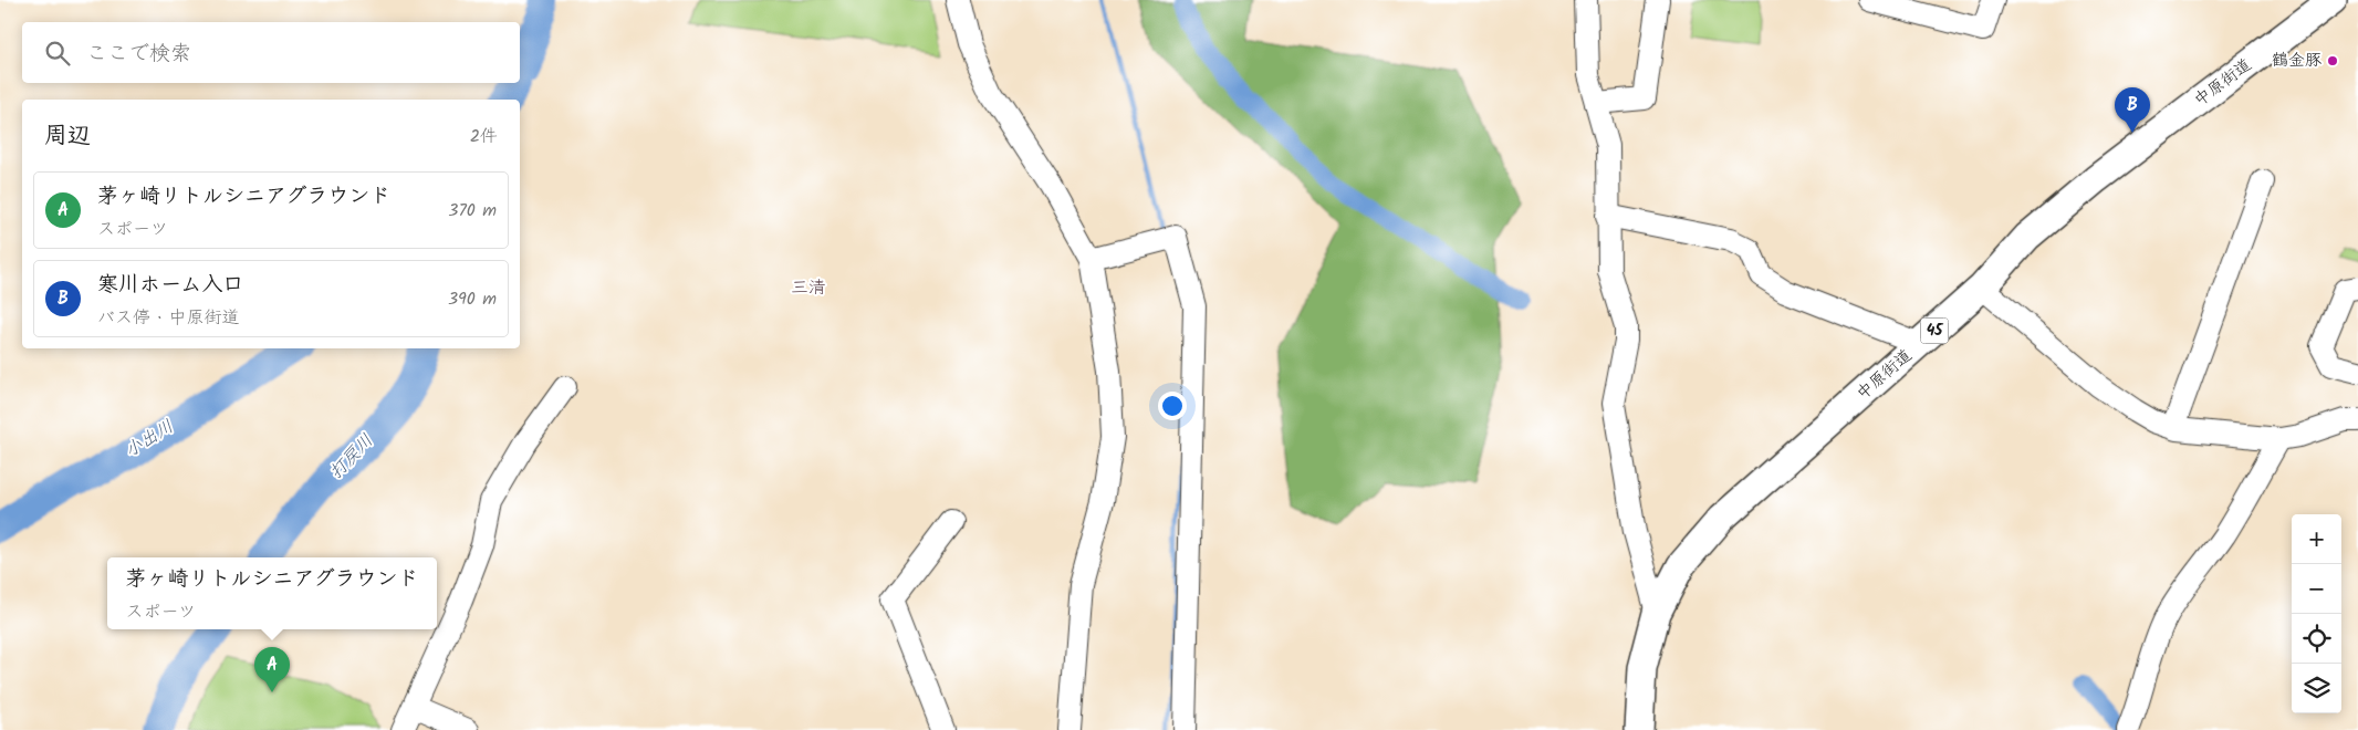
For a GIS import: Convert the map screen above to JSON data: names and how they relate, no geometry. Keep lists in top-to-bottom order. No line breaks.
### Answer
{"streets":{"main road":["中原街道","45"]},"districts":["三清"],"water":["小出川","打戻川"],"places":["鶴金豚"],"page":{"search":"ここで検索","pins":["B","A"],"heading":["周辺","2件"],"list":[{"mark":"A","name":"茅ヶ崎リトルシニアグラウンド","note":"スポーツ","value":"370 m"},{"mark":"B","name":"寒川ホーム入口","note":"バス停 · 中原街道","value":"390 m"}],"map_buttons":["+","−"],"popup":["茅ヶ崎リトルシニアグラウンド","スポーツ"]}}
